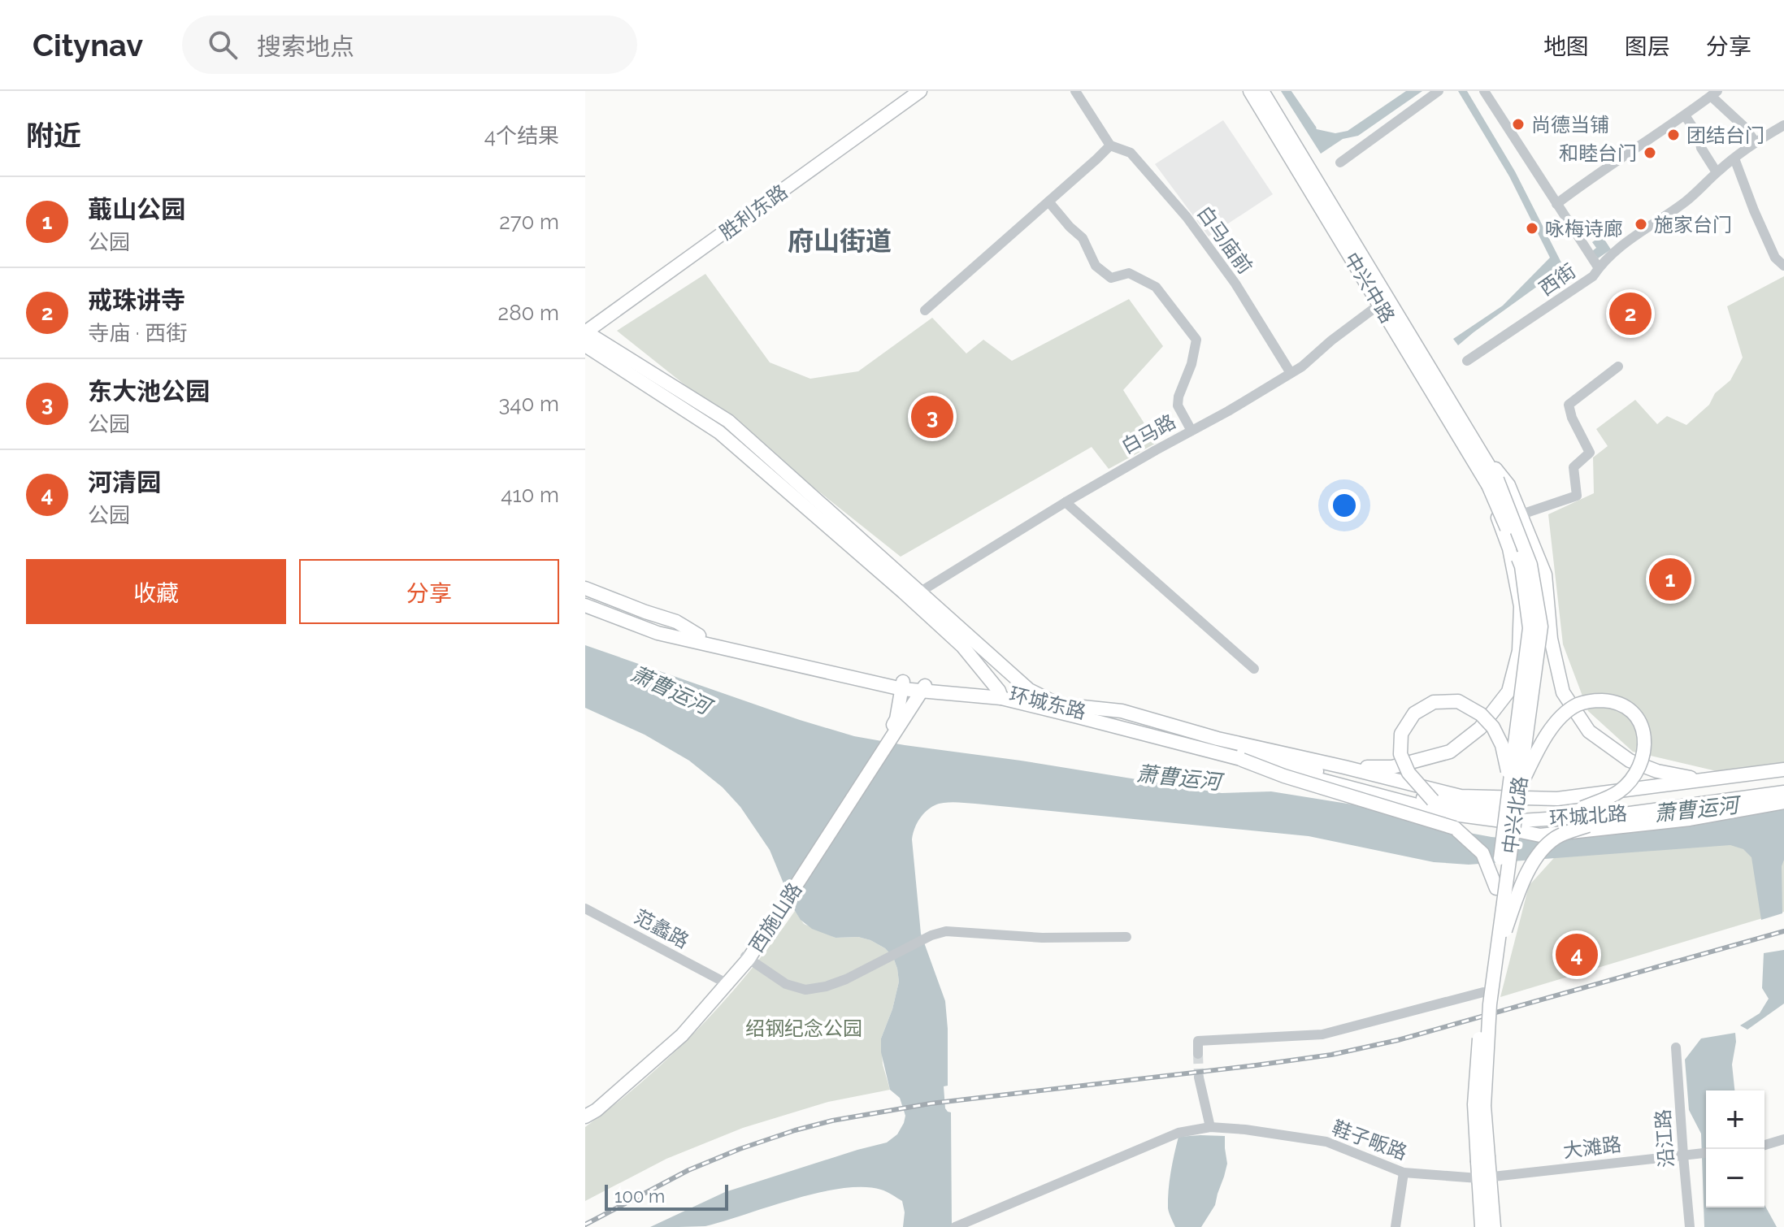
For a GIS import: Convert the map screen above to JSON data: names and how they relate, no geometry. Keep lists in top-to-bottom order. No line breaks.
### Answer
{"streets":{"main road":["胜利东路","中兴中路","环城东路","中兴北路","环城北路","西施山路"],"street":["白马庙前","西街","白马路","范蠡路","沿江路","鞋子畈路","大滩路"]},"crossings":[["白马庙前","白马路"],["中兴中路","白马路"],["中兴中路","中兴北路"],["环城东路","环城北路"],["环城东路","西施山路"],["西施山路","范蠡路"],["沿江路","大滩路"],["鞋子畈路","大滩路"]],"districts":["府山街道"],"water":["萧曹运河"],"parks":["绍钢纪念公园"],"places":["尚德当铺","团结台门","和睦台门","施家台门","咏梅诗廊"],"scale_bar":"100 m","page":{"header":"Citynav","search":"搜索地点","nav":["地图","图层","分享"],"heading":["附近","4个结果"],"list":[{"mark":"1","name":"蕺山公园","note":"公园","value":"270 m"},{"mark":"2","name":"戒珠讲寺","note":"寺庙 · 西街","value":"280 m"},{"mark":"3","name":"东大池公园","note":"公园","value":"340 m"},{"mark":"4","name":"河清园","note":"公园","value":"410 m"}],"pins":["2","3","1","4"],"buttons":["收藏","分享"],"map_buttons":["+","−"],"scale":"100 m"}}
